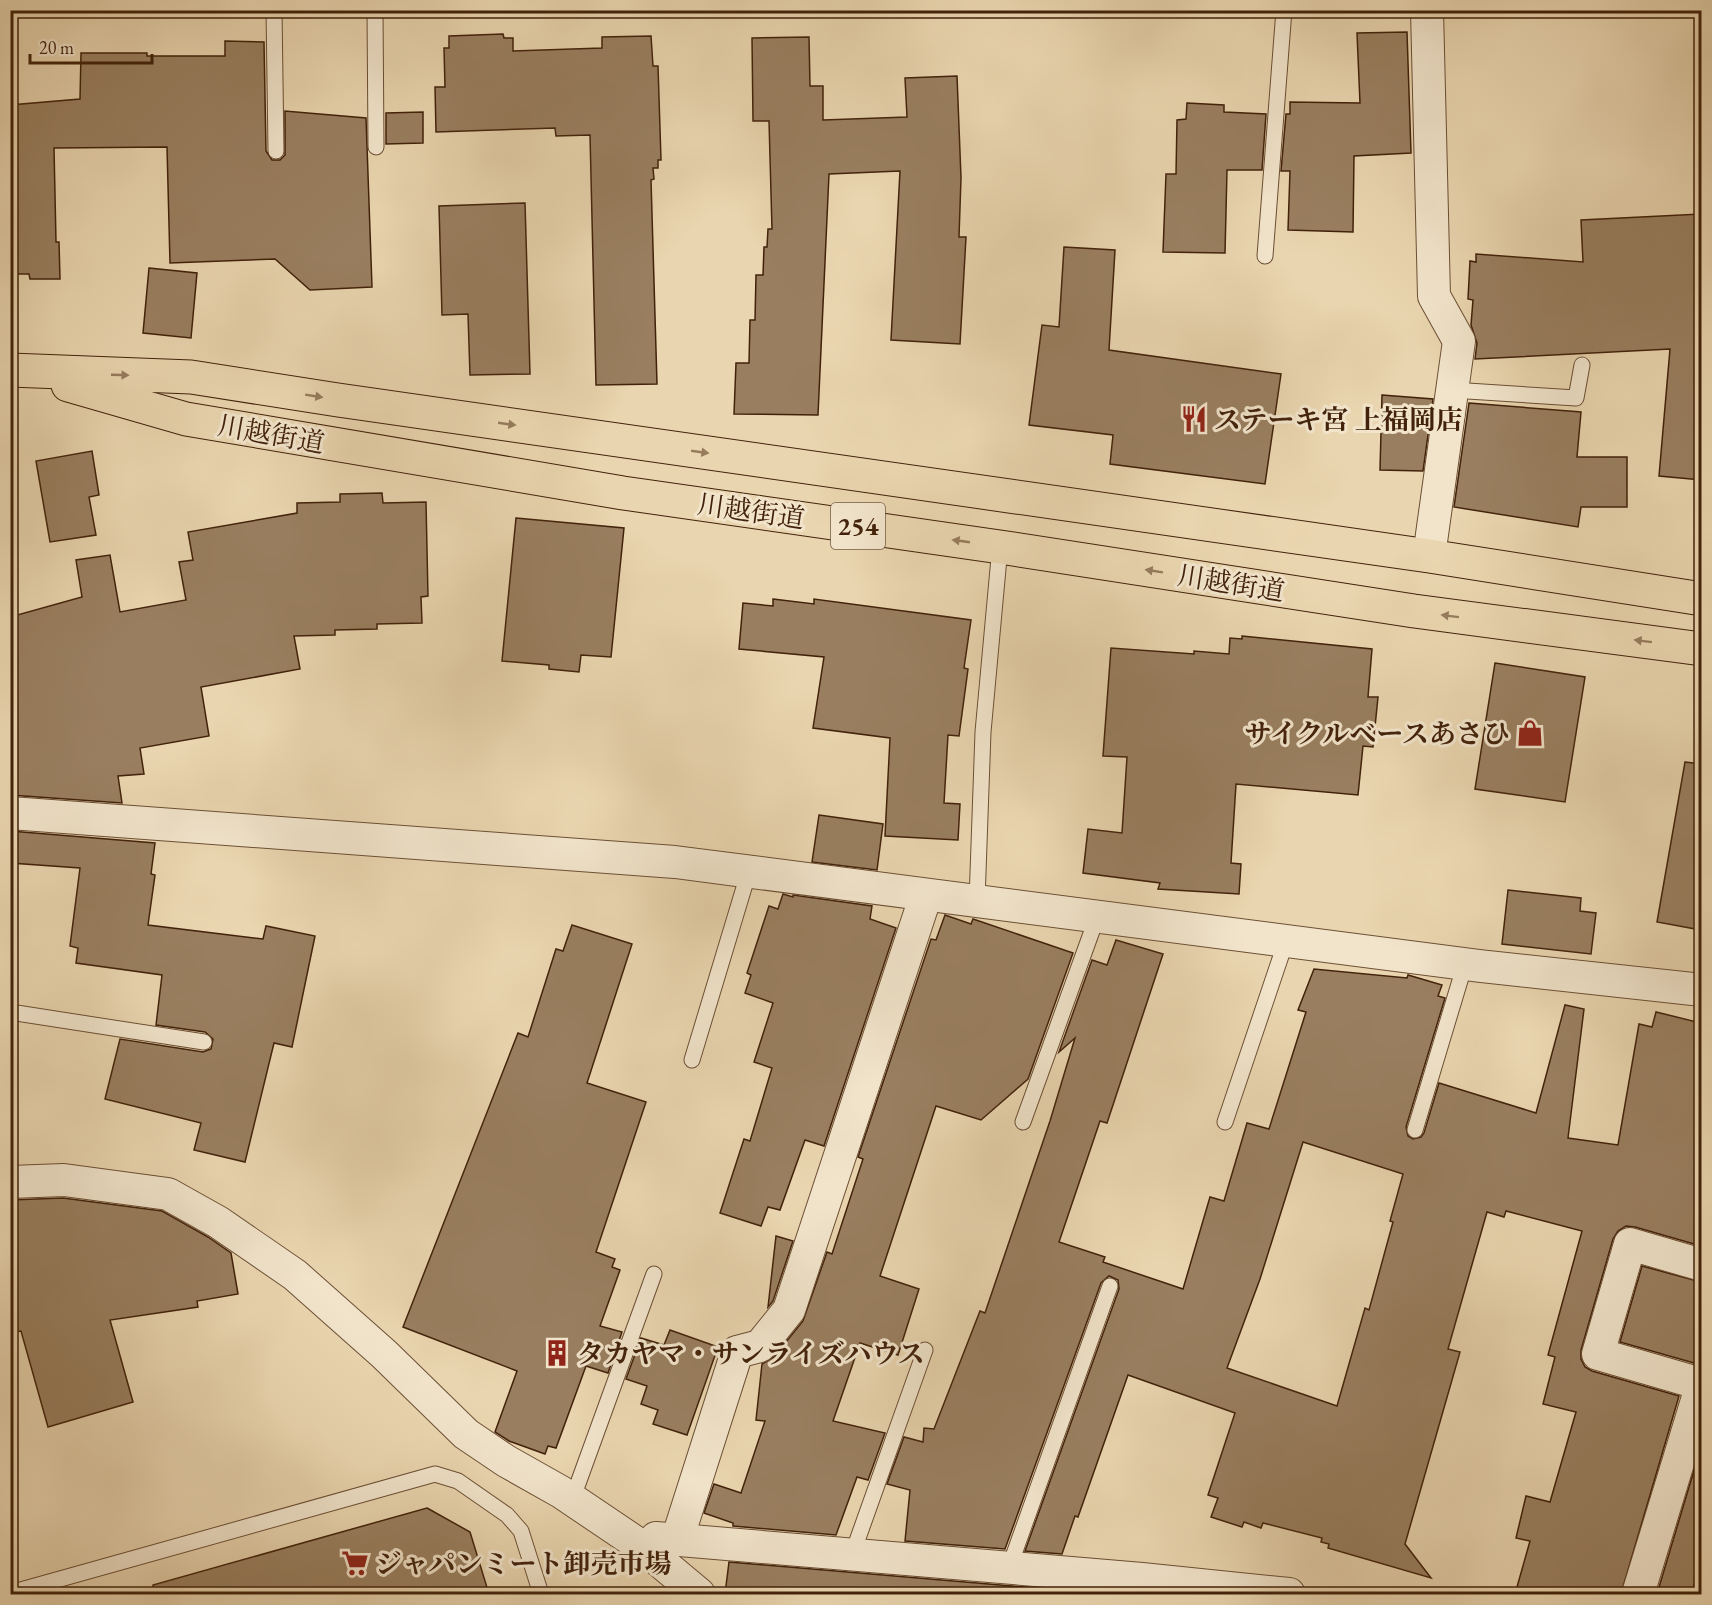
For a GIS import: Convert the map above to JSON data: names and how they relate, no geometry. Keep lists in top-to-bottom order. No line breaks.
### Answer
{"streets":{"highway":["川越街道","254"]},"places":{"restaurant":["ステーキ宮 上福岡店"],"shop":["サイクルベースあさひ"],"building":["タカヤマ・サンライズハウス"],"supermarket":["ジャパンミート卸売市場"]},"scale_bar":"20 m"}
